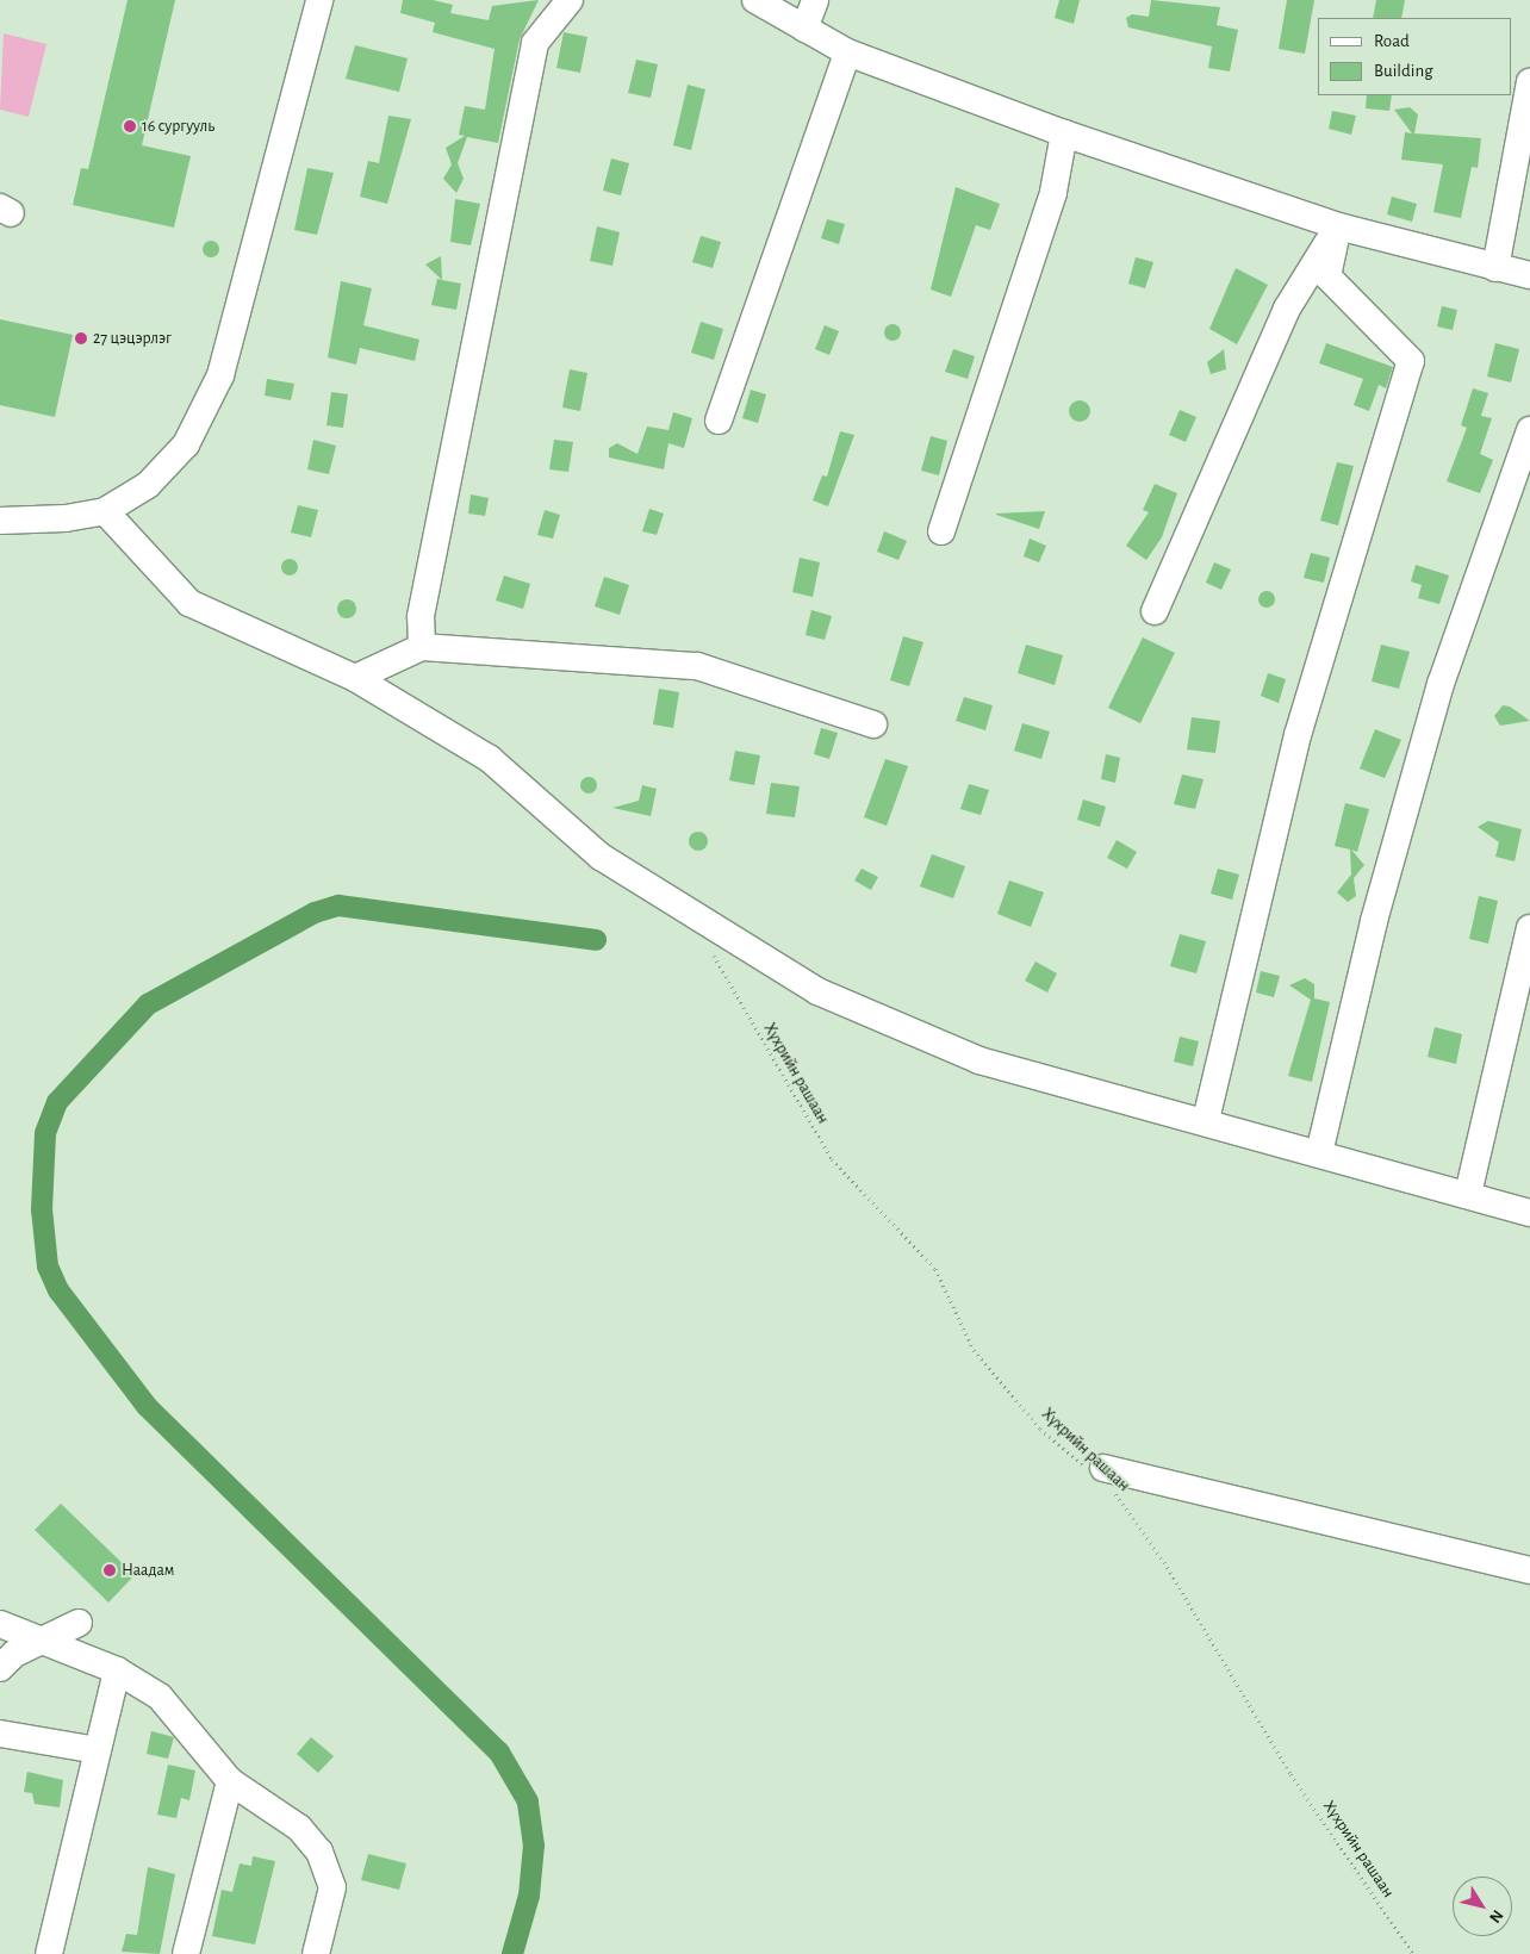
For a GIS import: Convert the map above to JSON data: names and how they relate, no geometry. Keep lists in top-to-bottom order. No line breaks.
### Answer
{"streets":{"path":["Хүхрийн рашаан"]},"places":["16 сургууль","27 цэцэрлэг","Наадам"],"legend":["Road","Building"],"north":"bottom right"}
